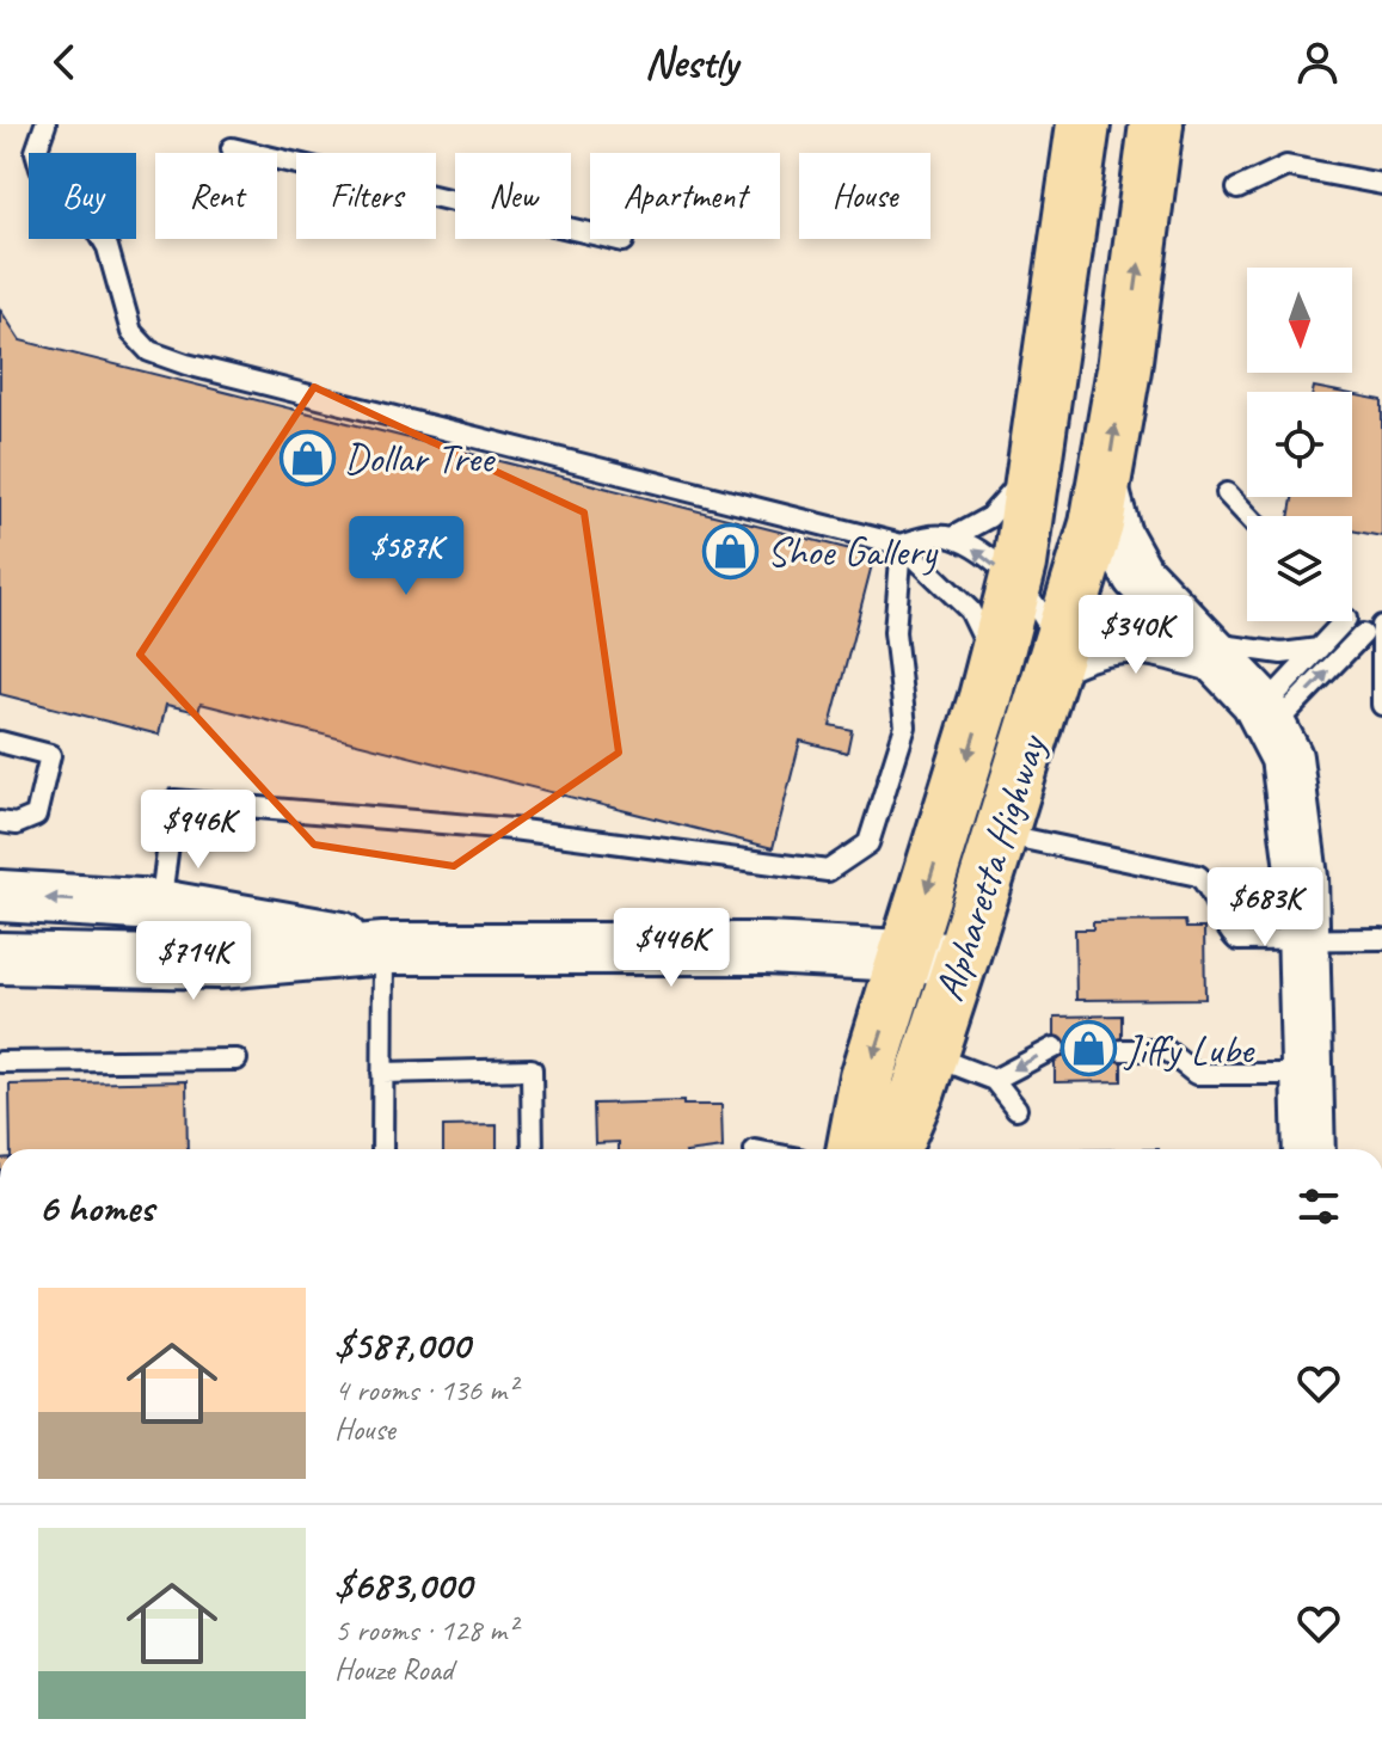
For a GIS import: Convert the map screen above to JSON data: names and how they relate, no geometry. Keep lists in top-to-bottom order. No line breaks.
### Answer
{"streets":{"highway":["Alpharetta Highway"]},"places":{"shop":["Dollar Tree","Shoe Gallery","Jiffy Lube"]},"north":"bottom","page":{"header":"Nestly","chip":["Buy","Rent","Filters","New","Apartment","House"],"price":["$587K","$340K","$946K","$683K","$446K","$714K"],"heading":"6 homes","list":[{"name":"$587,000","note":"4 rooms · 136 m² · House"},{"name":"$683,000","note":"5 rooms · 128 m² · Houze Road"}]}}
